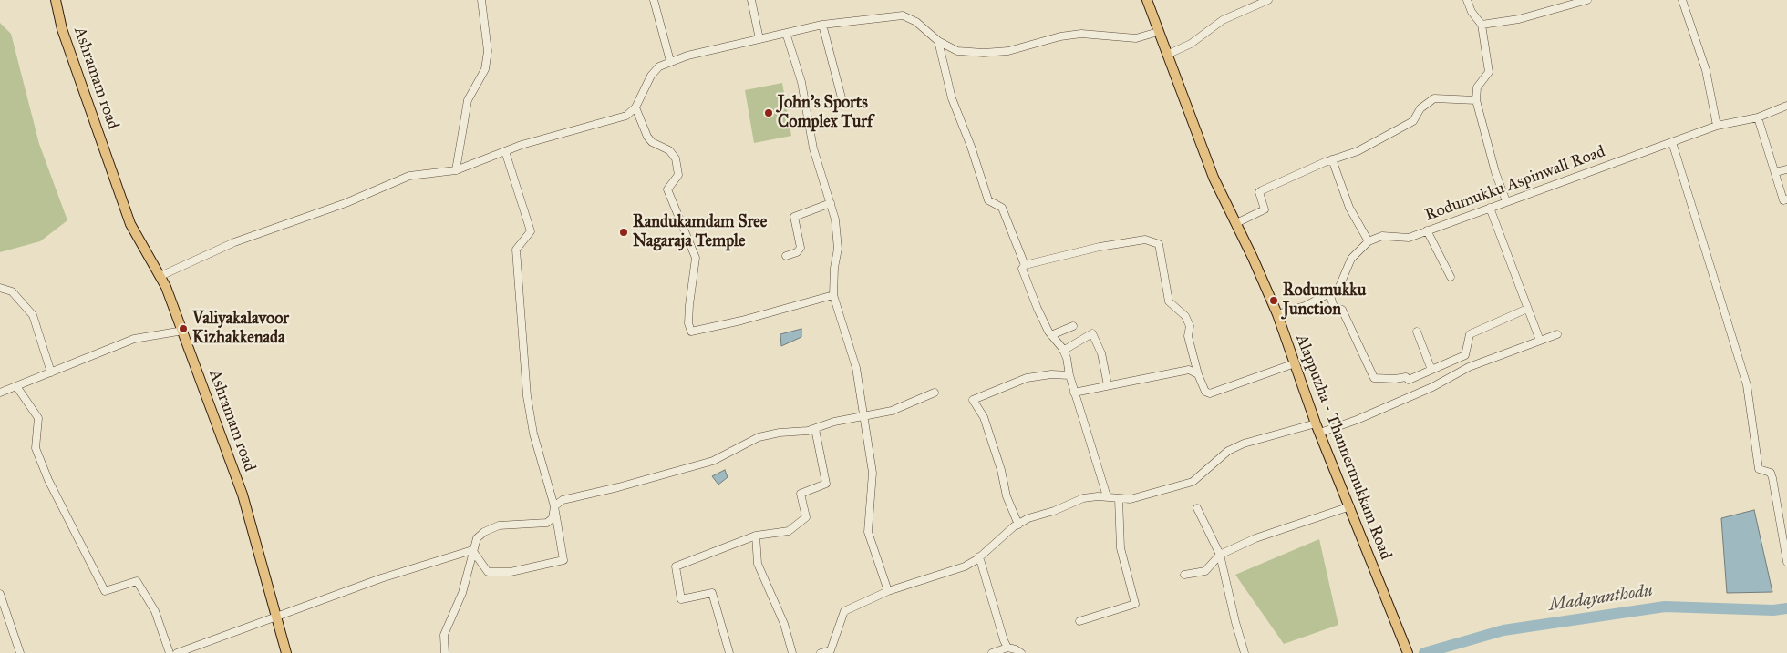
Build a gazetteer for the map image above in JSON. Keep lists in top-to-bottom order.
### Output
{
  "streets": {
    "main road": ["Ashramam road", "Alappuzha - Thannermukkam Road"],
    "street": ["Rodumukku Aspinwall Road"]
  },
  "water": ["Madayanthodu"],
  "places": [
    "John's Sports Complex Turf",
    "Randukamdam Sree Nagaraja Temple",
    "Rodumukku Junction",
    "Valiyakalavoor Kizhakkenada"
  ]
}
